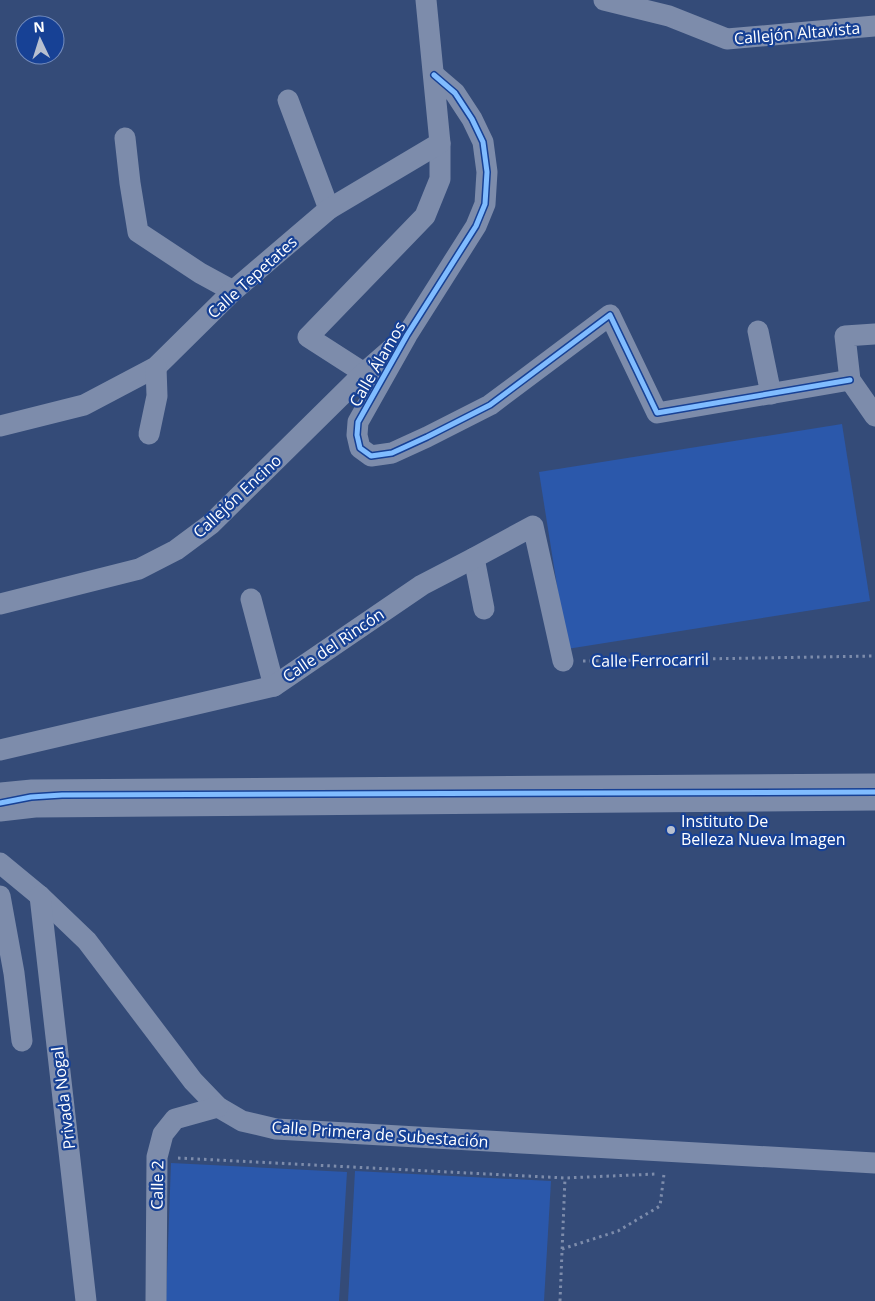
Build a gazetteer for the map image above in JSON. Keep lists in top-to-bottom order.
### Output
{
  "streets": {
    "street": [
      "Callejón Altavista",
      "Calle Tepetates",
      "Calle Álamos",
      "Callejón Encino",
      "Calle del Rincón",
      "Privada Nogal",
      "Calle Primera de Subestación",
      "Calle 2"
    ],
    "path": ["Calle Ferrocarril"]
  },
  "crossings": [
    ["Calle Álamos", "Callejón Encino"],
    ["Calle del Rincón", "Calle Ferrocarril"],
    ["Privada Nogal", "Calle Primera de Subestación"],
    ["Calle Primera de Subestación", "Calle 2"]
  ],
  "places": ["Instituto De Belleza Nueva Imagen"],
  "north": "top"
}
